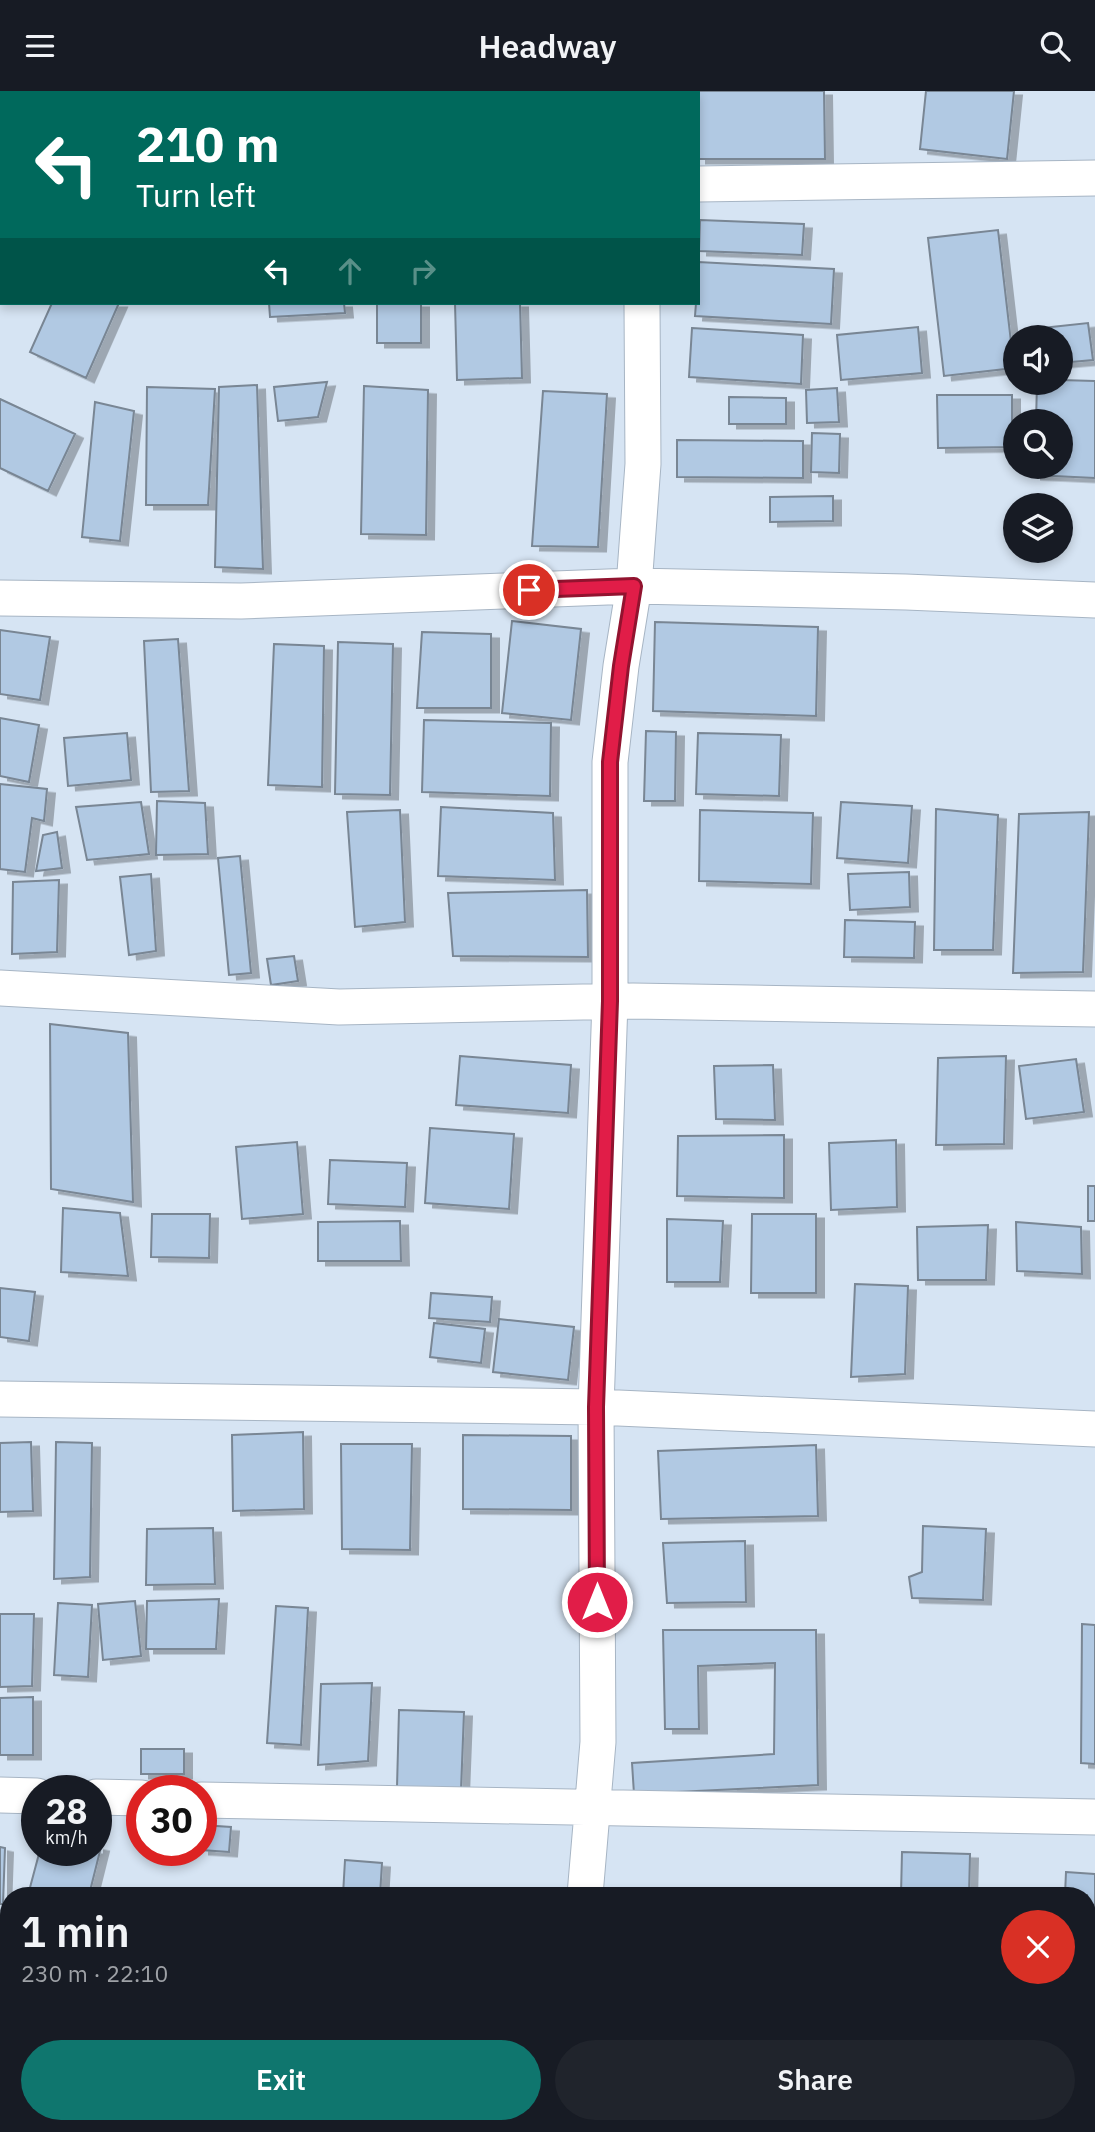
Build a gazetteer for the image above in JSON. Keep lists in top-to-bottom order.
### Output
{
  "page": {
    "header": "Headway",
    "turn": ["210 m", "Turn left"],
    "speed": "28 km/h",
    "limit": "30",
    "heading": ["1 min", "230 m · 22:10"],
    "buttons": ["Exit", "Share"]
  }
}
